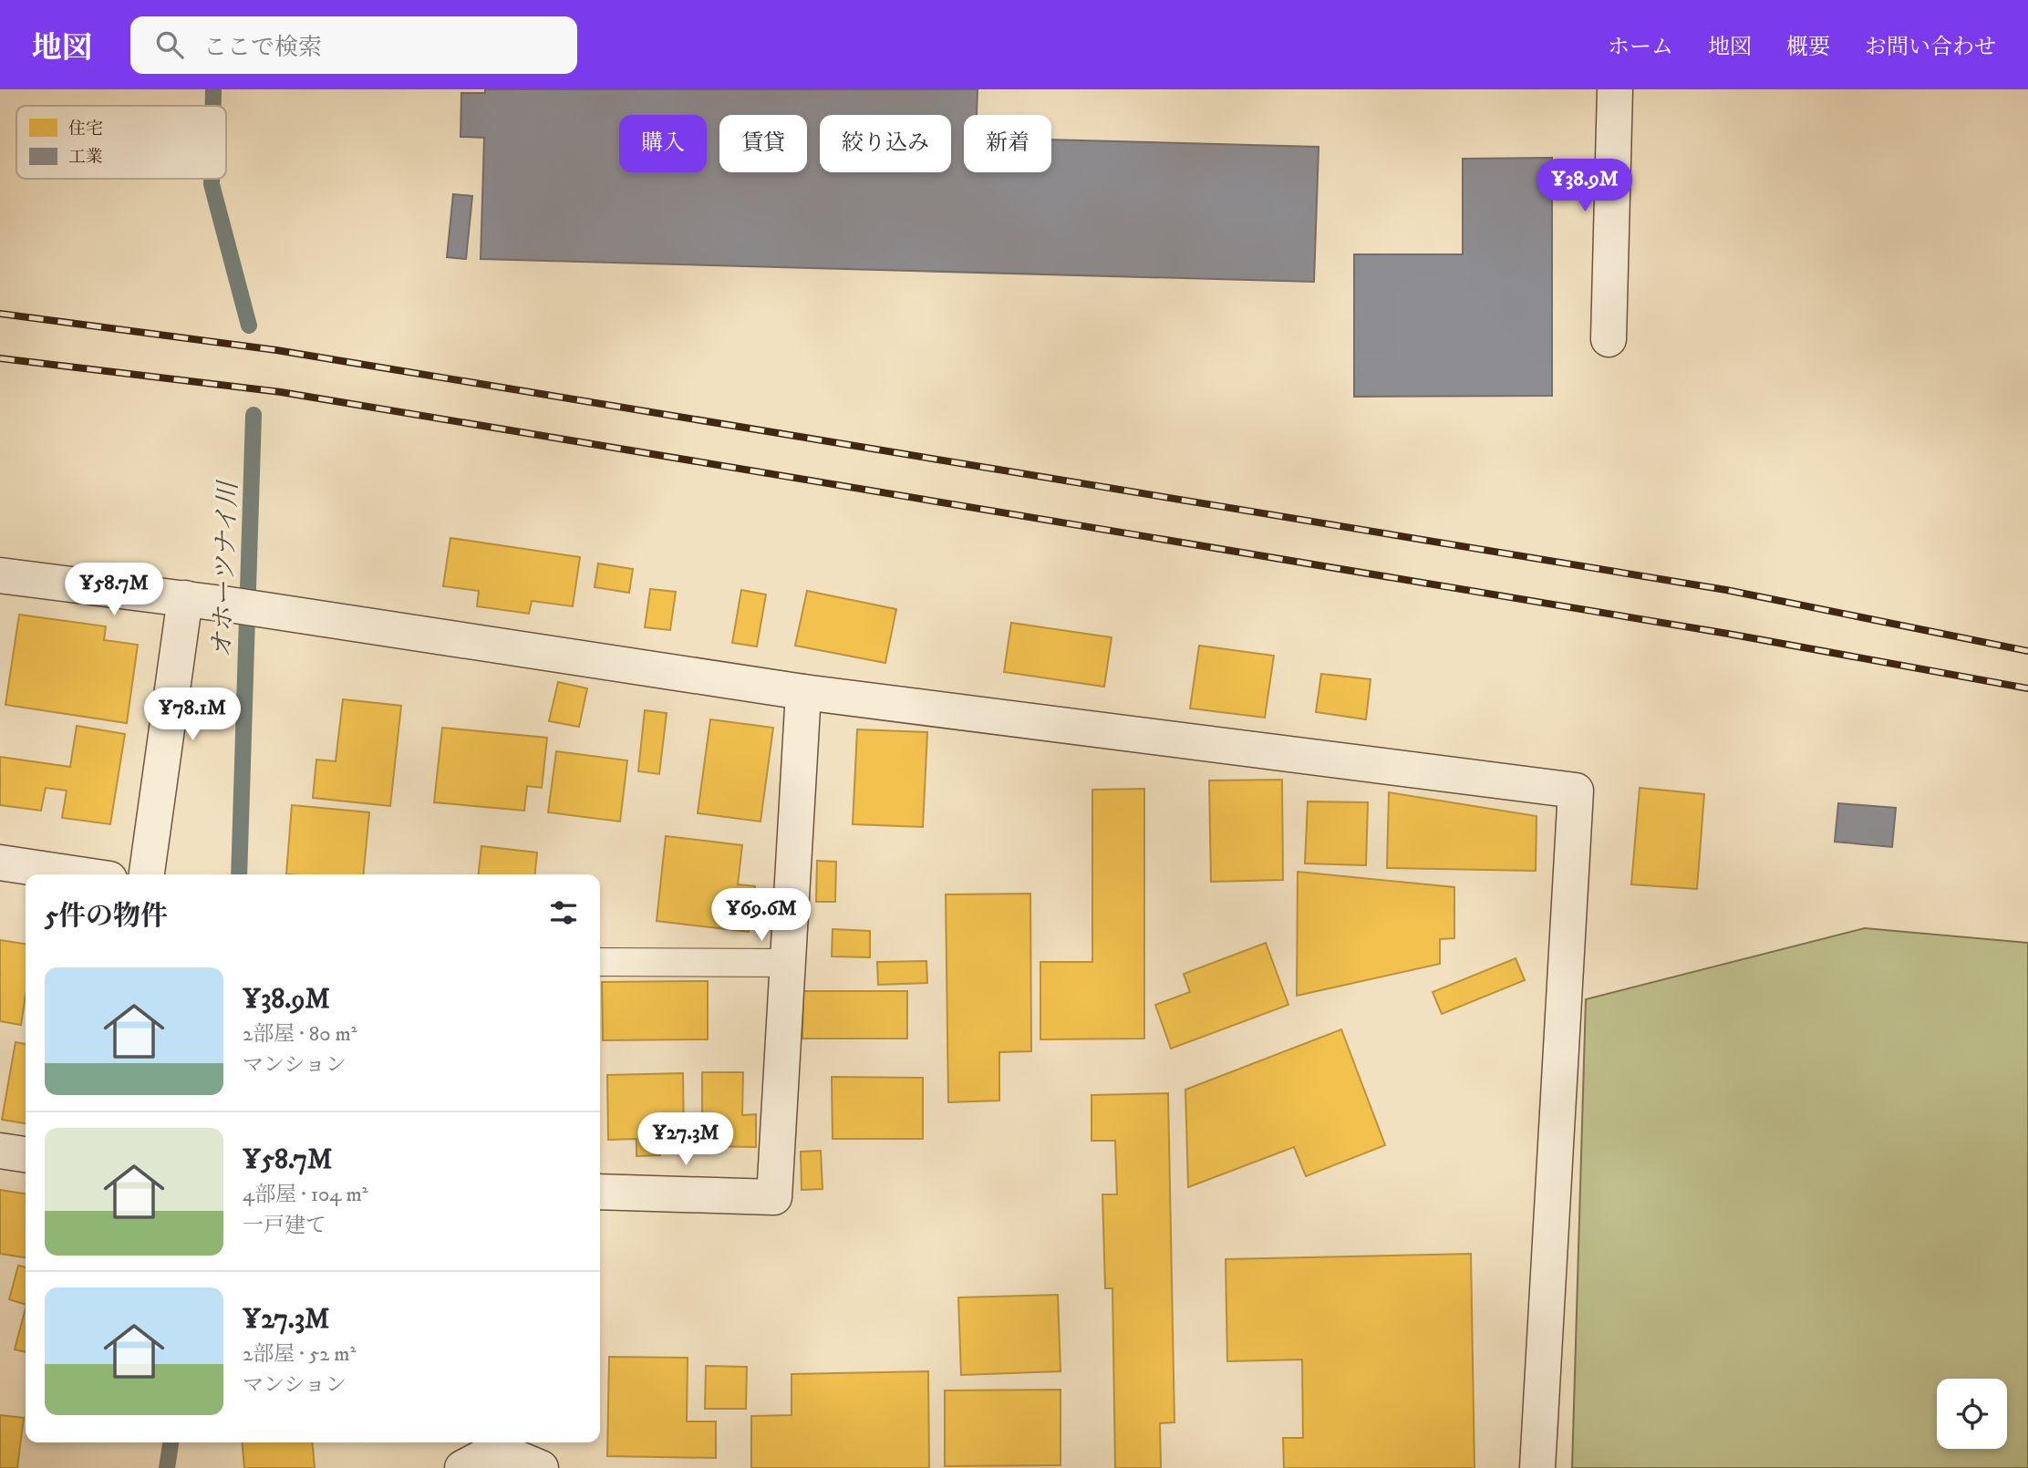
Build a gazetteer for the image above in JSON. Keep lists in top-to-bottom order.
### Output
{
  "water": ["オホーツナイ川"],
  "legend": ["住宅", "工業"],
  "page": {
    "header": "地図",
    "search": "ここで検索",
    "nav": [
      "ホーム",
      "地図",
      "概要",
      "お問い合わせ"
    ],
    "chip": [
      "購入",
      "賃貸",
      "絞り込み",
      "新着"
    ],
    "price": [
      "¥38.9M",
      "¥58.7M",
      "¥78.1M",
      "¥69.6M",
      "¥27.3M"
    ],
    "heading": "5件の物件",
    "list": [
      {
        "name": "¥38.9M",
        "note": "2部屋 · 80 m² · マンション"
      },
      {
        "name": "¥58.7M",
        "note": "4部屋 · 104 m² · 一戸建て"
      },
      {
        "name": "¥27.3M",
        "note": "2部屋 · 52 m² · マンション"
      }
    ]
  }
}
